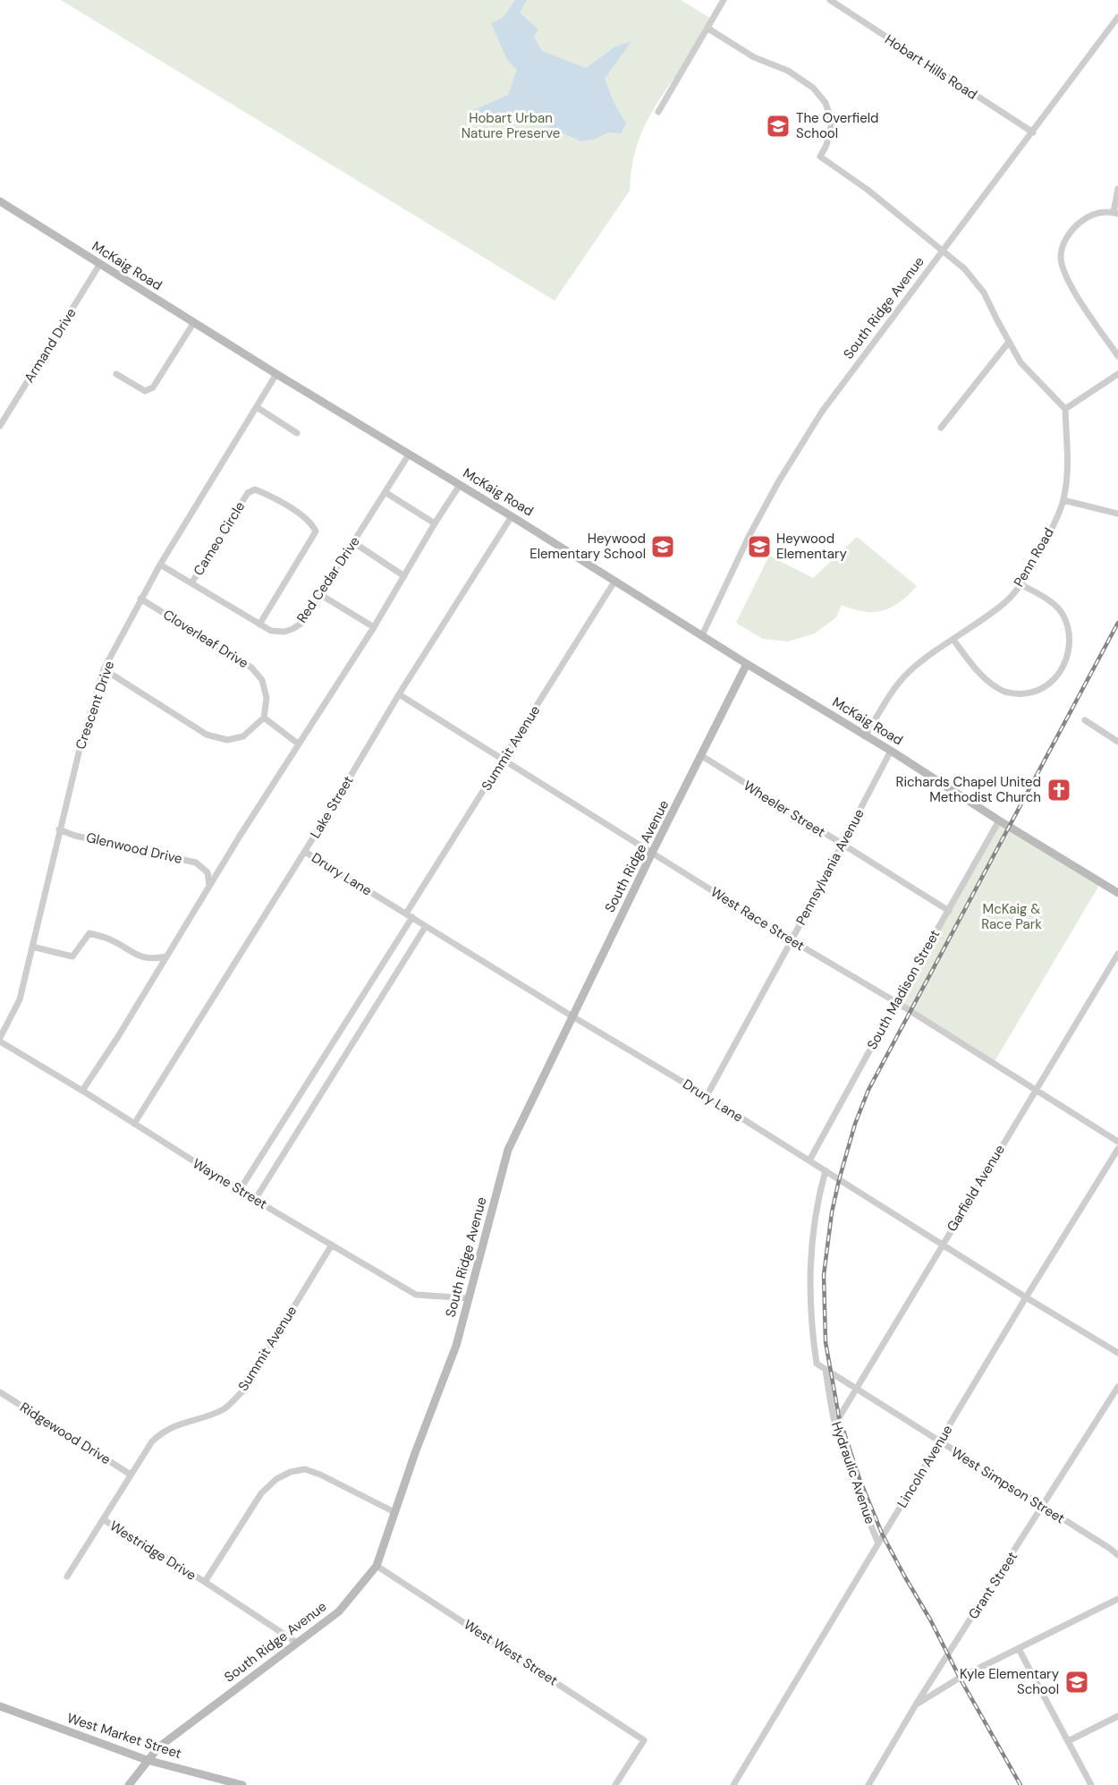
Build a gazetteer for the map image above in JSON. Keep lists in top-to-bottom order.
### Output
{
  "streets": {
    "street": [
      "Hobart Hills Road",
      "McKaig Road",
      "South Ridge Avenue",
      "Armand Drive",
      "Cameo Circle",
      "Penn Road",
      "Red Cedar Drive",
      "Cloverleaf Drive",
      "Crescent Drive",
      "Summit Avenue",
      "Lake Street",
      "Wheeler Street",
      "Glenwood Drive",
      "Pennsylvania Avenue",
      "Drury Lane",
      "West Race Street",
      "South Madison Street",
      "Wayne Street",
      "Garfield Avenue",
      "Ridgewood Drive",
      "Lincoln Avenue",
      "Hydraulic Avenue",
      "West Simpson Street",
      "Westridge Drive",
      "Grant Street",
      "West West Street",
      "West Market Street"
    ]
  },
  "crossings": [
    ["Hobart Hills Road", "South Ridge Avenue"],
    ["McKaig Road", "South Ridge Avenue"],
    ["McKaig Road", "Armand Drive"],
    ["McKaig Road", "Penn Road"],
    ["McKaig Road", "Red Cedar Drive"],
    ["McKaig Road", "Crescent Drive"],
    ["McKaig Road", "Summit Avenue"],
    ["McKaig Road", "Lake Street"],
    ["McKaig Road", "Pennsylvania Avenue"],
    ["McKaig Road", "South Madison Street"],
    ["South Ridge Avenue", "Wheeler Street"],
    ["South Ridge Avenue", "Drury Lane"],
    ["South Ridge Avenue", "West Race Street"],
    ["South Ridge Avenue", "Wayne Street"],
    ["South Ridge Avenue", "Westridge Drive"],
    ["South Ridge Avenue", "West West Street"],
    ["South Ridge Avenue", "West Market Street"],
    ["Cameo Circle", "Red Cedar Drive"],
    ["Red Cedar Drive", "Crescent Drive"],
    ["Cloverleaf Drive", "Crescent Drive"],
    ["Crescent Drive", "Glenwood Drive"],
    ["Crescent Drive", "Wayne Street"],
    ["Summit Avenue", "Drury Lane"],
    ["Summit Avenue", "West Race Street"],
    ["Summit Avenue", "Wayne Street"],
    ["Summit Avenue", "Ridgewood Drive"],
    ["Summit Avenue", "Westridge Drive"],
    ["Lake Street", "Drury Lane"],
    ["Lake Street", "West Race Street"],
    ["Lake Street", "Wayne Street"],
    ["Wheeler Street", "Pennsylvania Avenue"],
    ["Wheeler Street", "South Madison Street"],
    ["Pennsylvania Avenue", "Drury Lane"],
    ["Pennsylvania Avenue", "West Race Street"],
    ["Drury Lane", "South Madison Street"],
    ["Drury Lane", "Garfield Avenue"],
    ["Drury Lane", "Lincoln Avenue"],
    ["Drury Lane", "West Simpson Street"],
    ["West Race Street", "South Madison Street"],
    ["West Race Street", "Garfield Avenue"],
    ["Garfield Avenue", "Hydraulic Avenue"],
    ["Garfield Avenue", "West Simpson Street"],
    ["Lincoln Avenue", "Hydraulic Avenue"],
    ["Lincoln Avenue", "West Simpson Street"],
    ["Hydraulic Avenue", "West Simpson Street"],
    ["West Simpson Street", "Grant Street"]
  ],
  "parks": ["Hobart Urban Nature Preserve", "McKaig & Race Park"],
  "places": {
    "school or university": [
      "The Overfield School",
      "Heywood Elementary School",
      "Heywood Elementary",
      "Kyle Elementary School"
    ],
    "church": ["Richards Chapel United Methodist Church"]
  }
}
